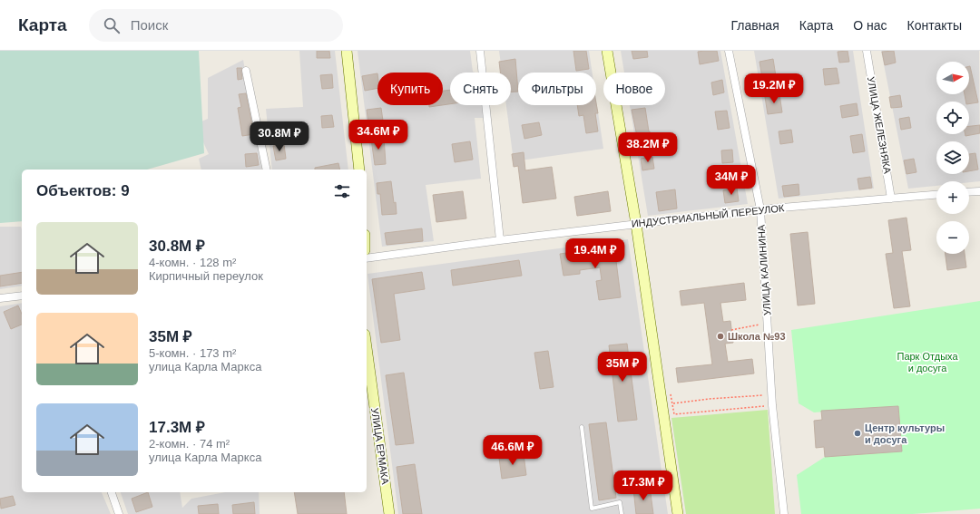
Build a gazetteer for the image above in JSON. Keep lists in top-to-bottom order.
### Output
{
  "streets": {
    "main road": ["УЛИЦА ЕРМАКА"],
    "street": ["УЛИЦА ЖЕЛЕЗНЯКА", "ИНДУСТРИАЛЬНЫЙ ПЕРЕУЛОК", "УЛИЦА КАЛИНИНА"]
  },
  "crossings": [
    ["УЛИЦА ЖЕЛЕЗНЯКА", "ИНДУСТРИАЛЬНЫЙ ПЕРЕУЛОК"],
    ["ИНДУСТРИАЛЬНЫЙ ПЕРЕУЛОК", "УЛИЦА КАЛИНИНА"]
  ],
  "parks": ["Парк Отдыха и досуга"],
  "places": ["Школа №93", "Центр культуры и досуга"],
  "north": "right",
  "page": {
    "header": "Карта",
    "search": "Поиск",
    "nav": [
      "Главная",
      "Карта",
      "О нас",
      "Контакты"
    ],
    "map_buttons": ["+", "−"],
    "chip": [
      "Купить",
      "Снять",
      "Фильтры",
      "Новое"
    ],
    "price": [
      "19.2M ₽",
      "34.6M ₽",
      "30.8M ₽",
      "38.2M ₽",
      "34M ₽",
      "19.4M ₽",
      "35M ₽",
      "46.6M ₽",
      "17.3M ₽"
    ],
    "heading": "Объектов: 9",
    "list": [
      {
        "name": "30.8M ₽",
        "note": "4-комн. · 128 m² · Кирпичный переулок"
      },
      {
        "name": "35M ₽",
        "note": "5-комн. · 173 m² · улица Карла Маркса"
      },
      {
        "name": "17.3M ₽",
        "note": "2-комн. · 74 m² · улица Карла Маркса"
      }
    ]
  }
}
